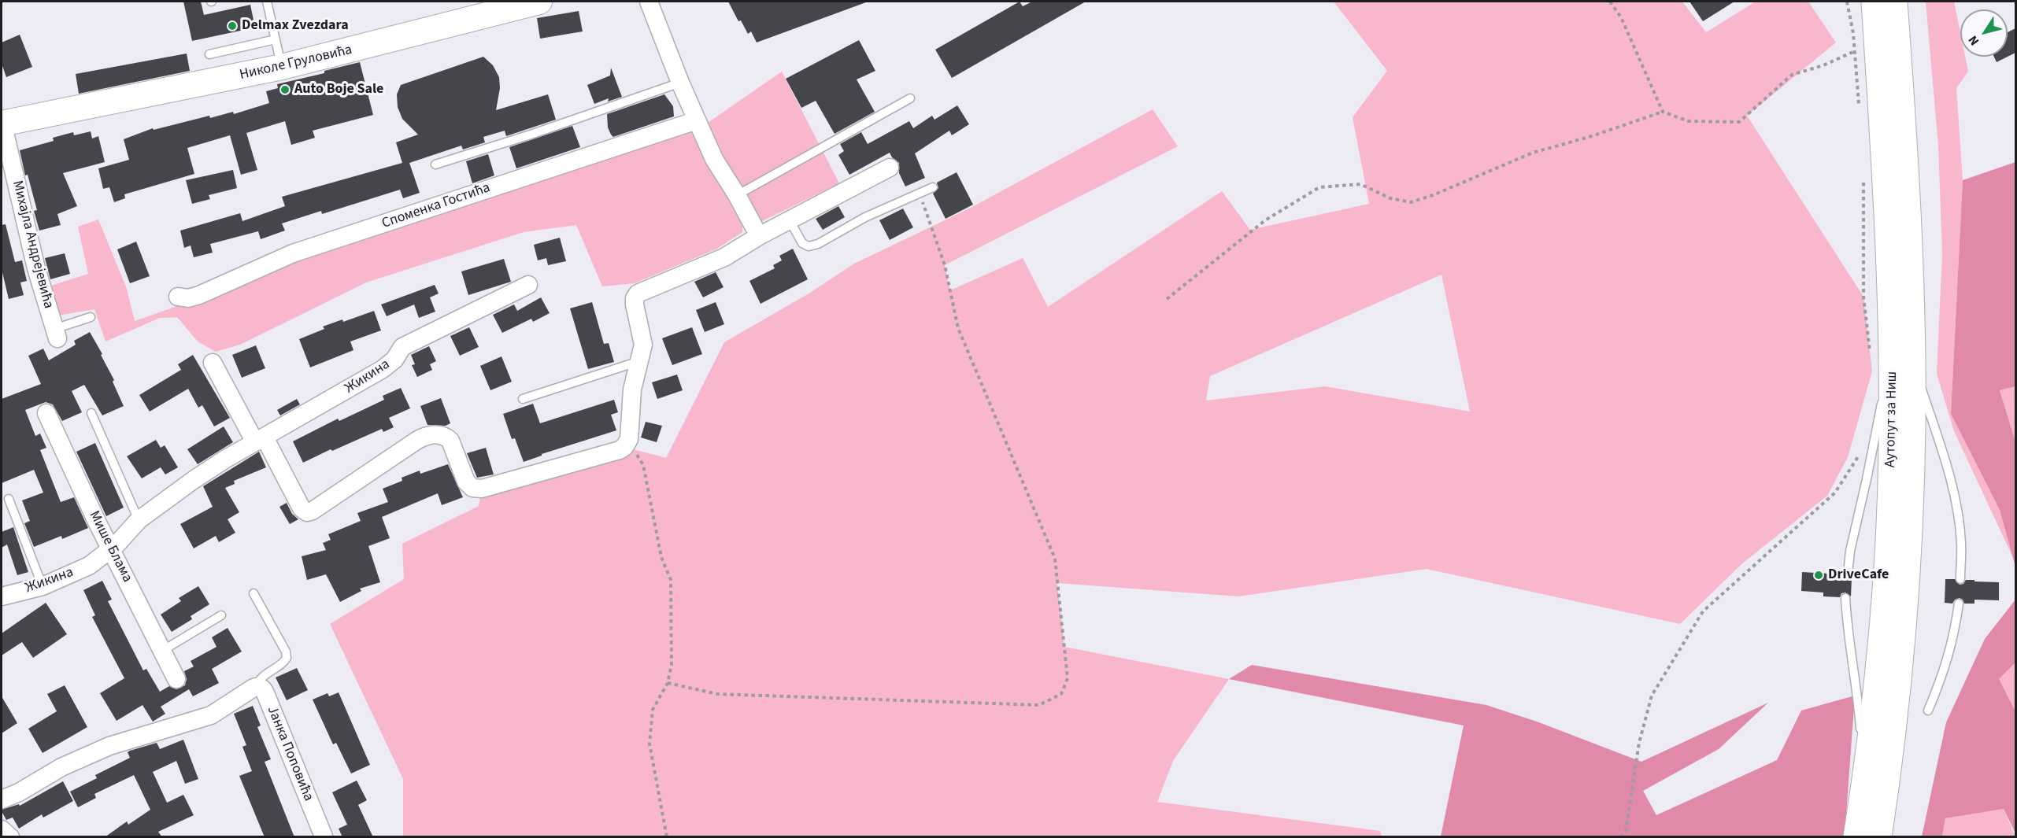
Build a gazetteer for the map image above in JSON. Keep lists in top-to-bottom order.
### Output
{
  "streets": {
    "highway": ["Аутопут за Ниш"],
    "street": [
      "Николе Груловића",
      "Споменка Гостића",
      "Михајла Андрејевића",
      "Жикина",
      "Мише Блама",
      "Јанка Поповића"
    ]
  },
  "crossings": [
    ["Николе Груловића", "Михајла Андрејевића"],
    ["Жикина", "Мише Блама"]
  ],
  "places": ["Delmax Zvezdara", "Auto Boje Sale", "DriveCafe"],
  "north": "bottom left"
}
